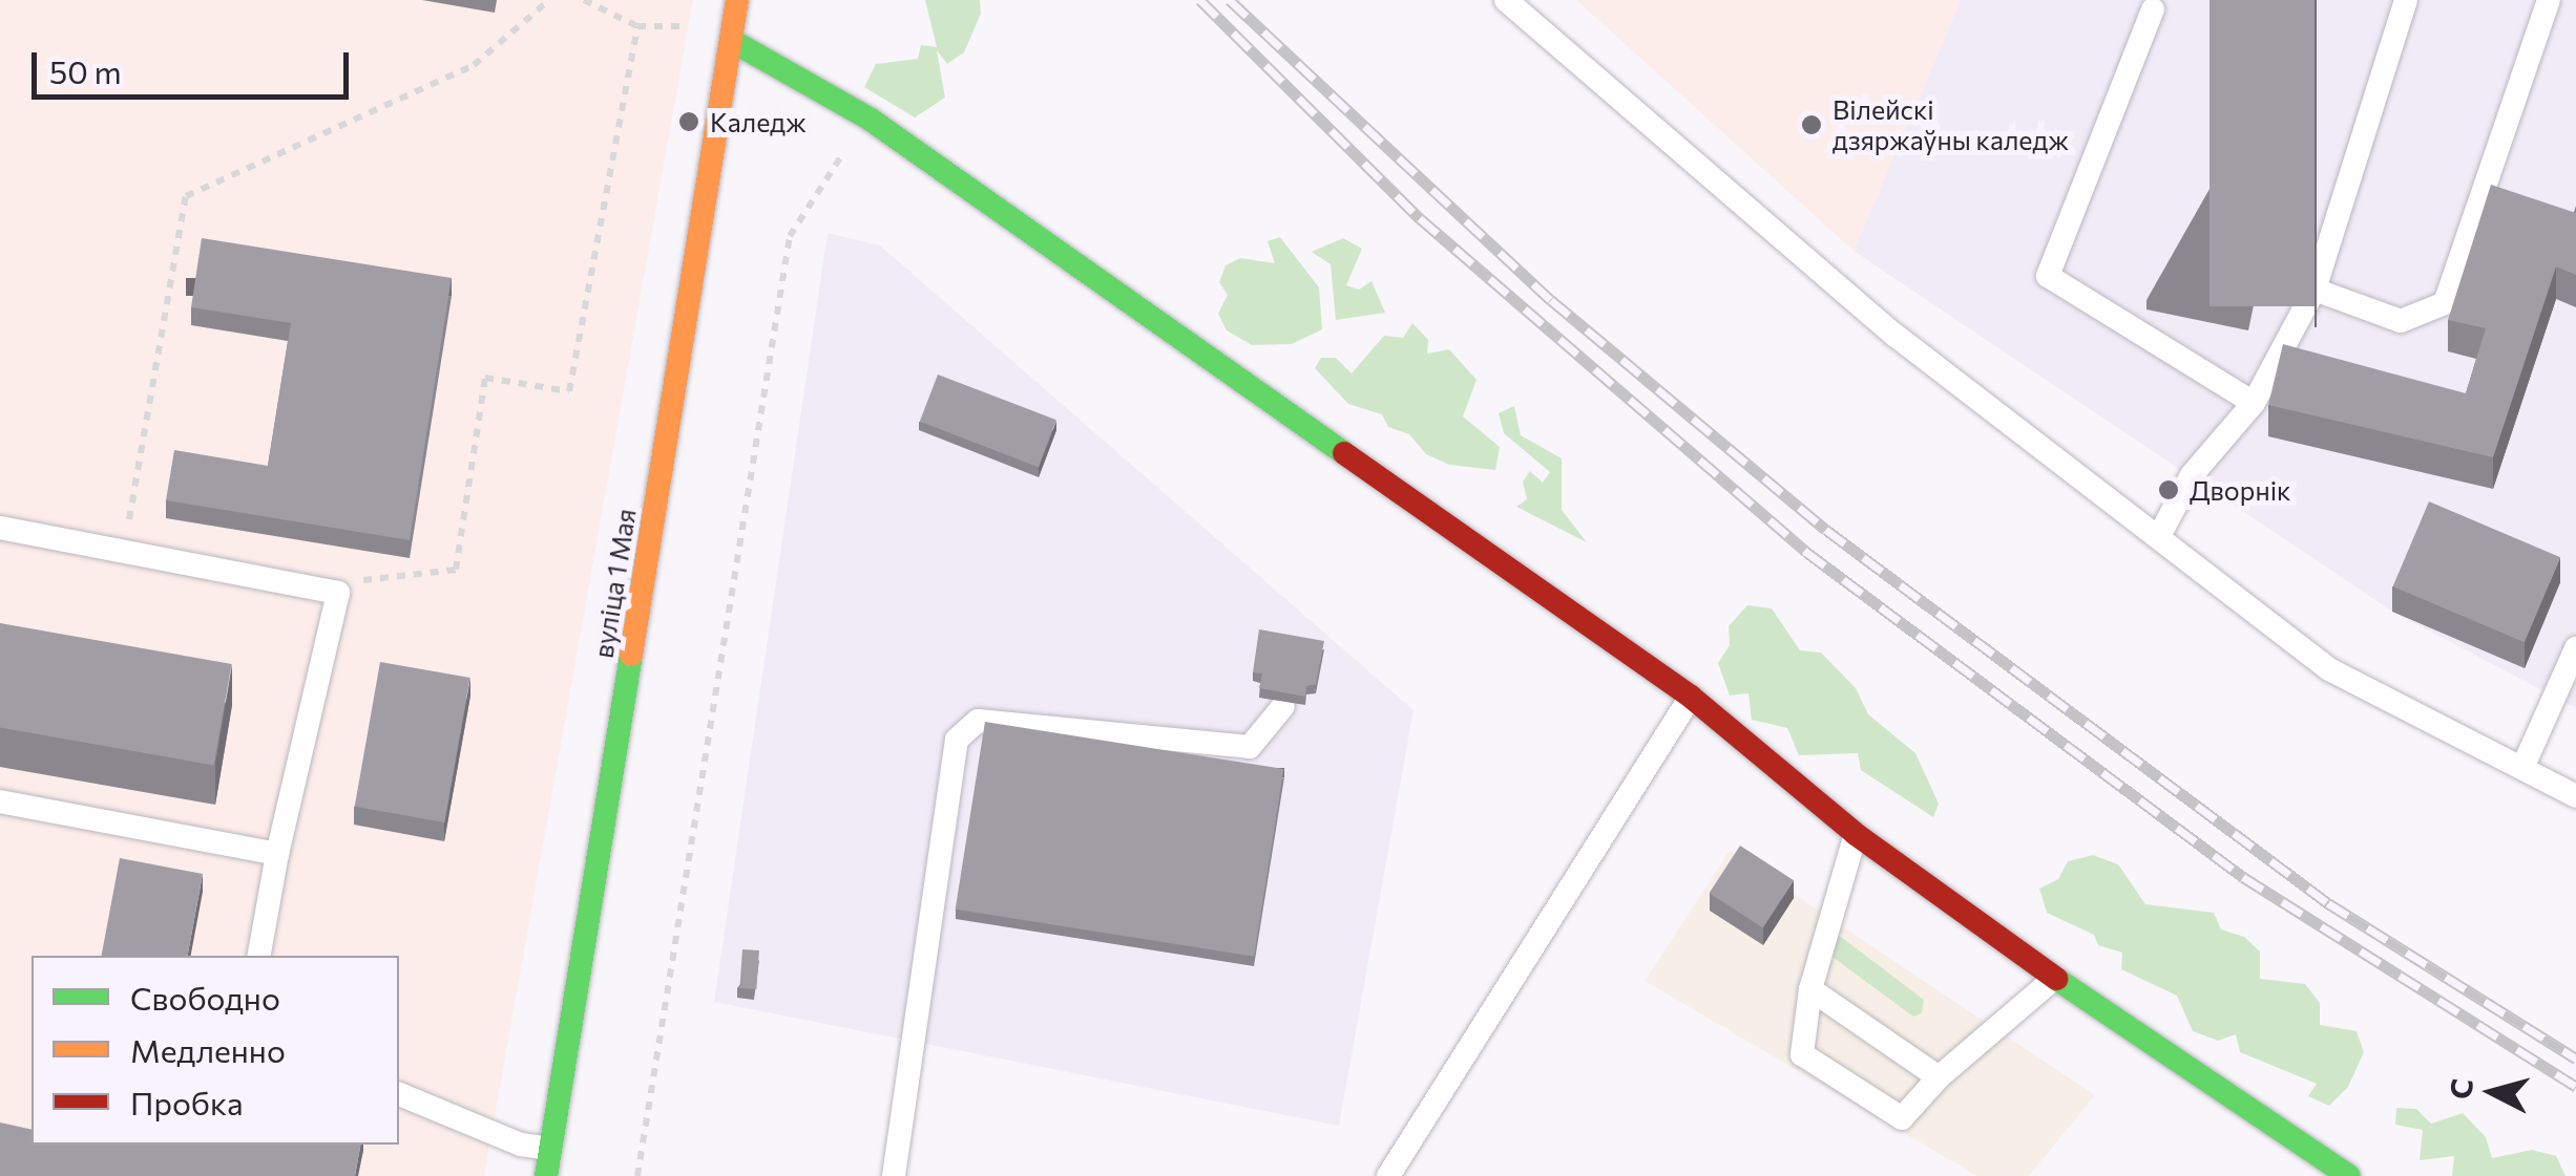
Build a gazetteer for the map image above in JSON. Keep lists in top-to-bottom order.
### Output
{
  "streets": {
    "street": ["вуліца 1 Мая"]
  },
  "places": ["Каледж", "Вілейскі дзяржаўны каледж", "Дворнік"],
  "legend": ["Свободно", "Медленно", "Пробка"],
  "scale_bar": "50 m",
  "north": "left"
}
